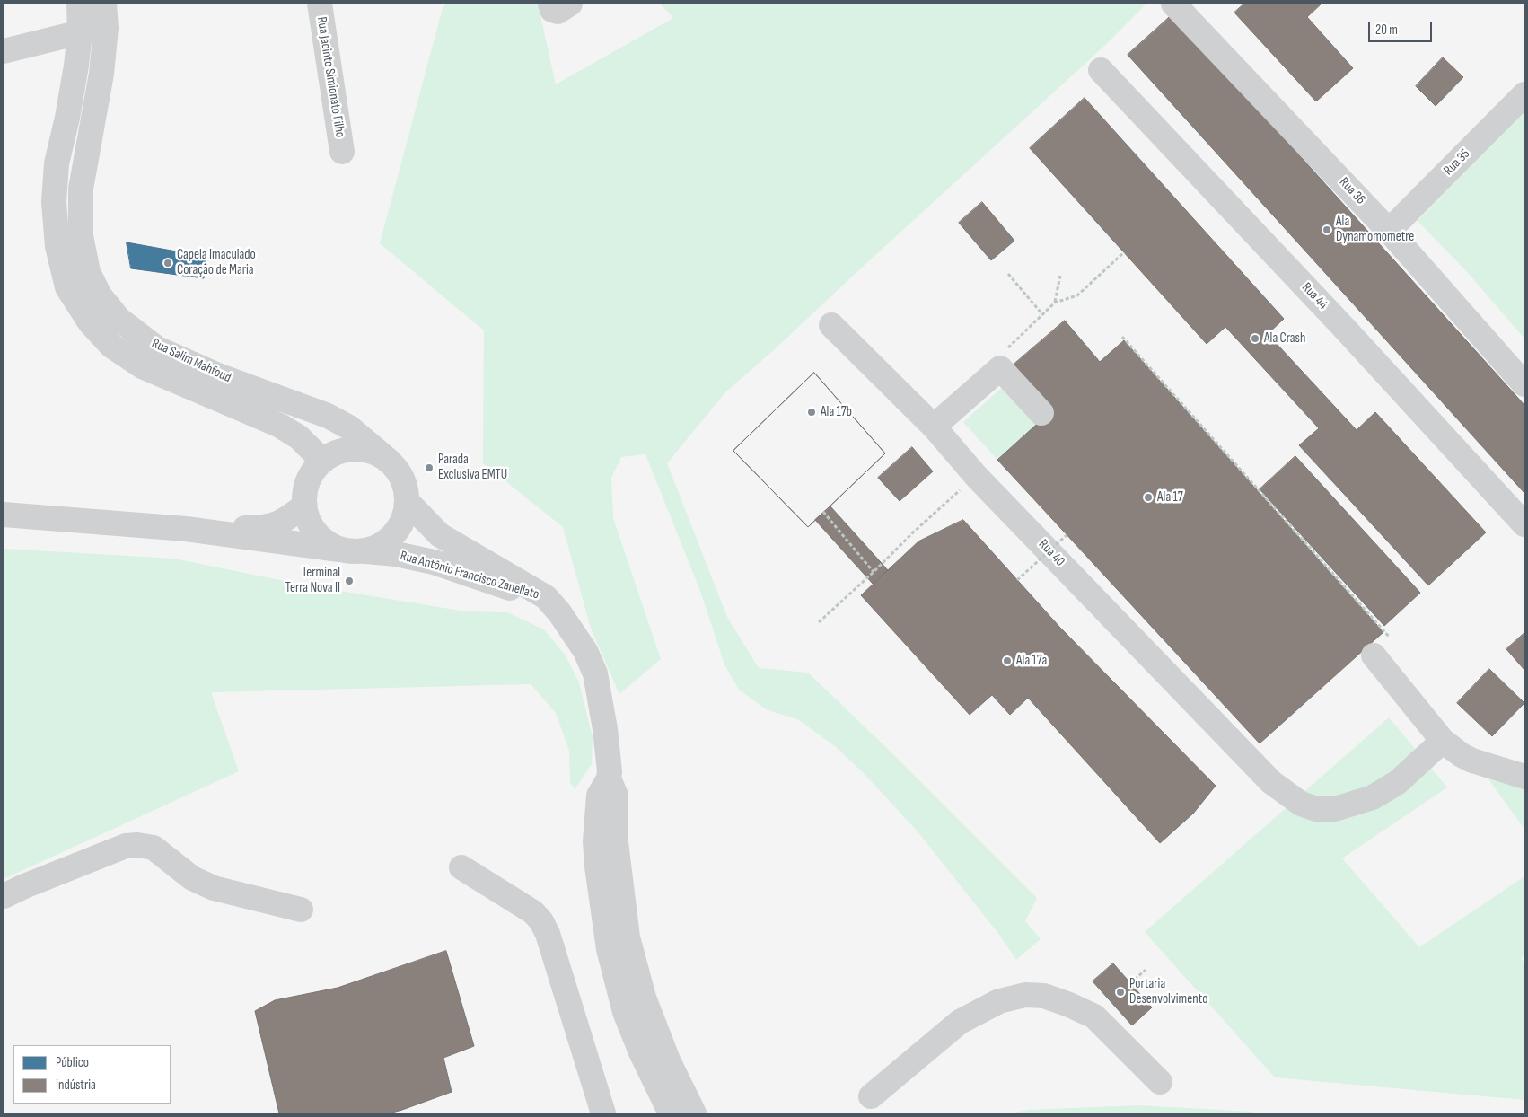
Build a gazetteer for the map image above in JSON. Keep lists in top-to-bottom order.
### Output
{
  "streets": {
    "street": [
      "Rua Jacinto Simionato Filho",
      "Rua 35",
      "Rua 36",
      "Rua 44",
      "Rua Salim Mahfoud",
      "Rua 40",
      "Rua Antônio Francisco Zanellato"
    ]
  },
  "crossings": [
    ["Rua 35", "Rua 36"],
    ["Rua Salim Mahfoud", "Rua Antônio Francisco Zanellato"]
  ],
  "places": [
    "Ala Dynamomometre",
    "Capela Imaculado Coração de Maria",
    "Ala Crash",
    "Ala 17b",
    "Parada Exclusiva EMTU",
    "Ala 17",
    "Terminal Terra Nova II",
    "Ala 17a",
    "Portaria Desenvolvimento"
  ],
  "legend": ["Público", "Indústria"],
  "scale_bar": "20 m"
}
